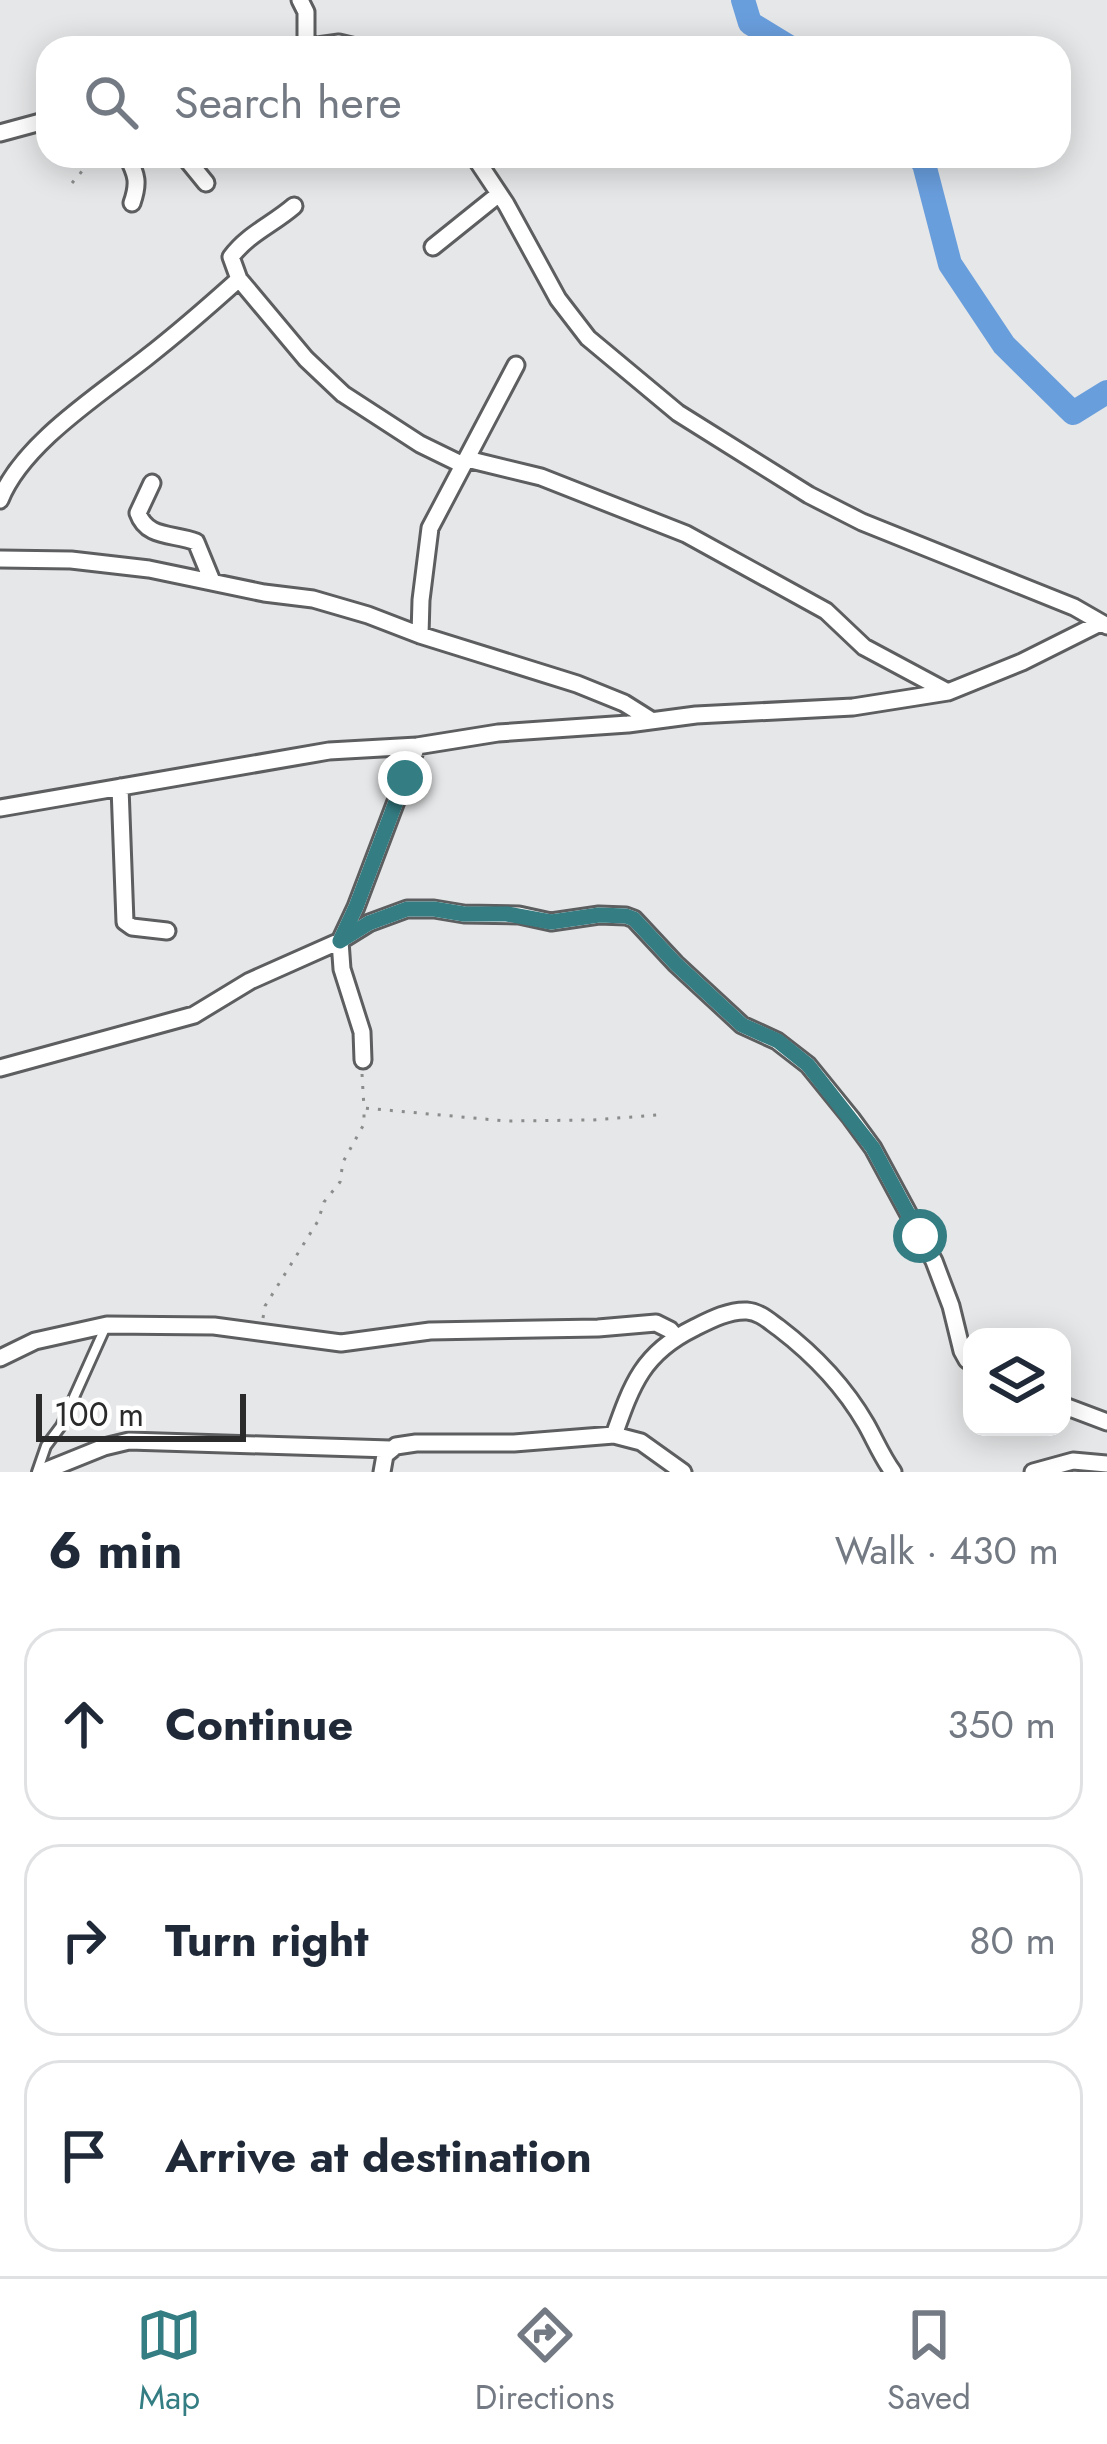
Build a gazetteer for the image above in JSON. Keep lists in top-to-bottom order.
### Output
{
  "scale_bar": "100 m",
  "page": {
    "search": "Search here",
    "scale": "100 m",
    "heading": ["6 min", "Walk · 430 m"],
    "list": [
      ["Continue", "350 m"],
      ["Turn right", "80 m"],
      "Arrive at destination"
    ],
    "nav": ["Map", "Directions", "Saved"]
  }
}
